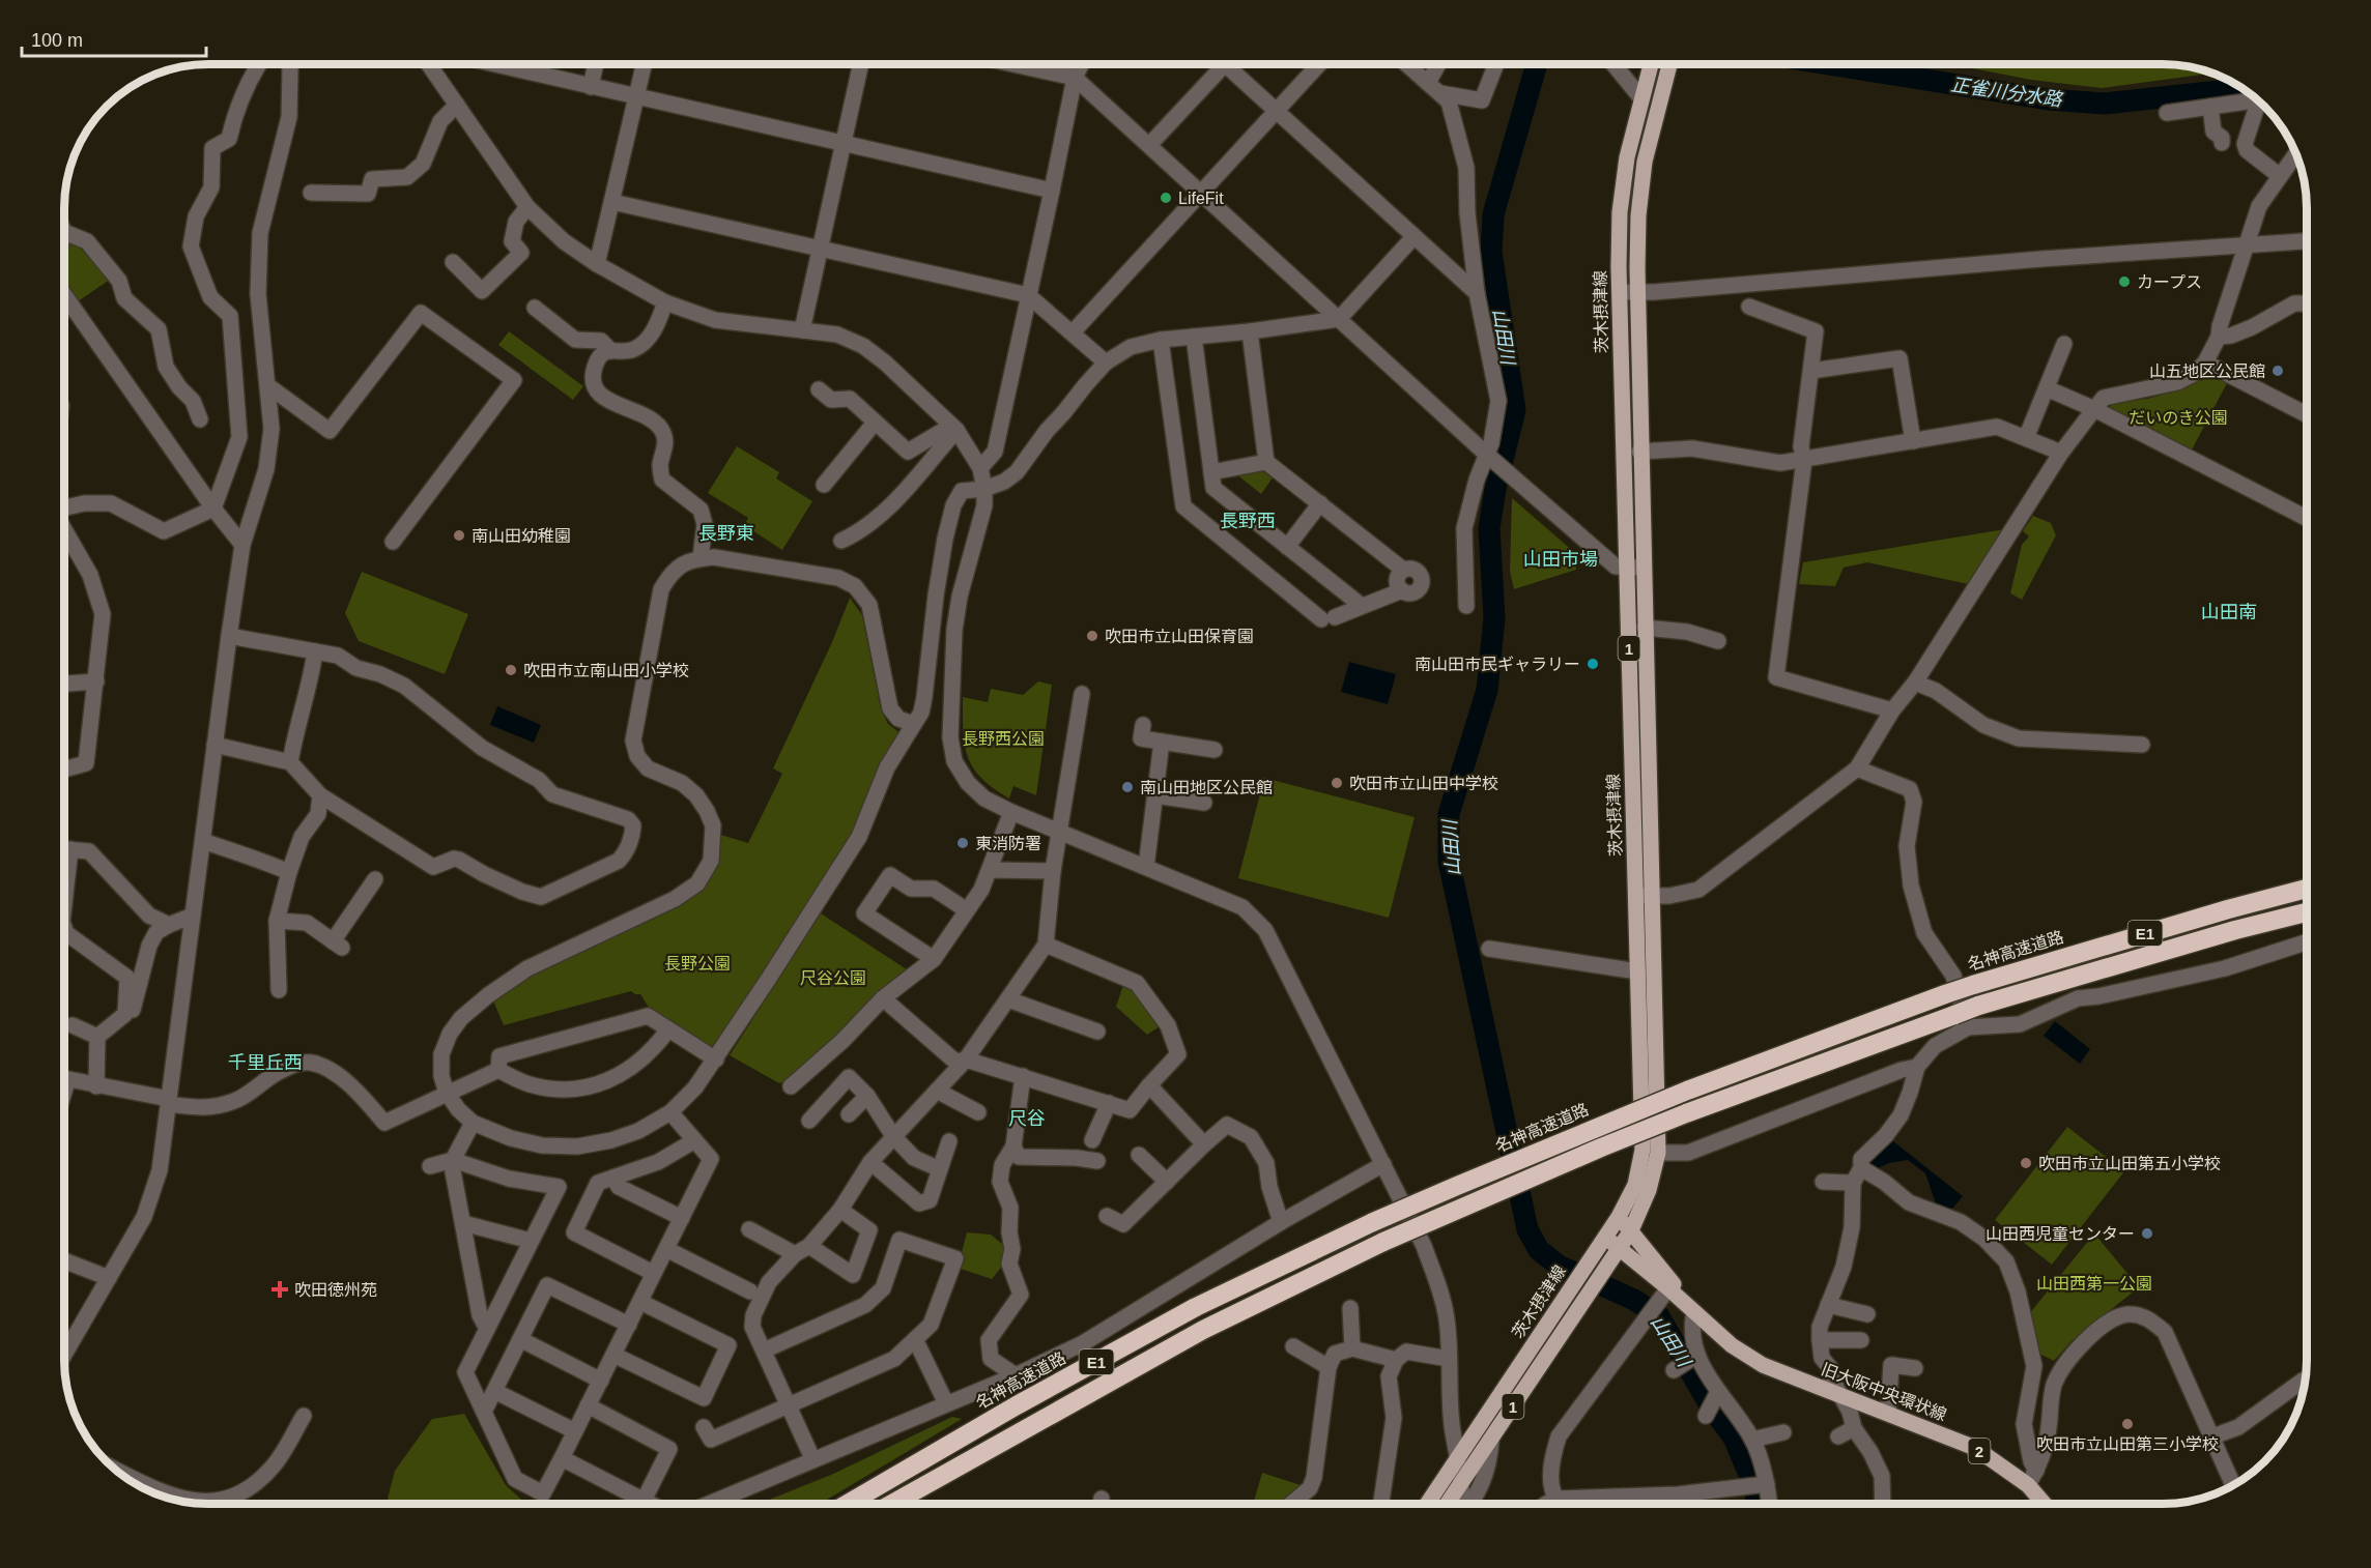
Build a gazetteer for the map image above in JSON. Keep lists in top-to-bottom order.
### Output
{
  "streets": {
    "highway": ["E1", "名神高速道路"],
    "main road": [
      "茨木摂津線",
      "1",
      "旧大阪中央環状線",
      "2"
    ]
  },
  "crossings": [
    ["茨木摂津線", "旧大阪中央環状線"]
  ],
  "districts": [
    "長野西",
    "長野東",
    "山田市場",
    "山田南",
    "千里丘西",
    "尺谷"
  ],
  "water": ["正雀川分水路", "山田川"],
  "parks": [
    "だいのき公園",
    "長野西公園",
    "長野公園",
    "尺谷公園",
    "山田西第一公園"
  ],
  "places": {
    "other": [
      "LifeFit",
      "カープス",
      "山五地区公民館",
      "南山田幼稚園",
      "吹田市立山田保育園",
      "南山田市民ギャラリー",
      "吹田市立南山田小学校",
      "吹田市立山田中学校",
      "南山田地区公民館",
      "東消防署",
      "吹田市立山田第五小学校",
      "山田西児童センター",
      "吹田市立山田第三小学校"
    ],
    "health": ["吹田徳州苑"]
  },
  "scale_bar": "100 m"
}
